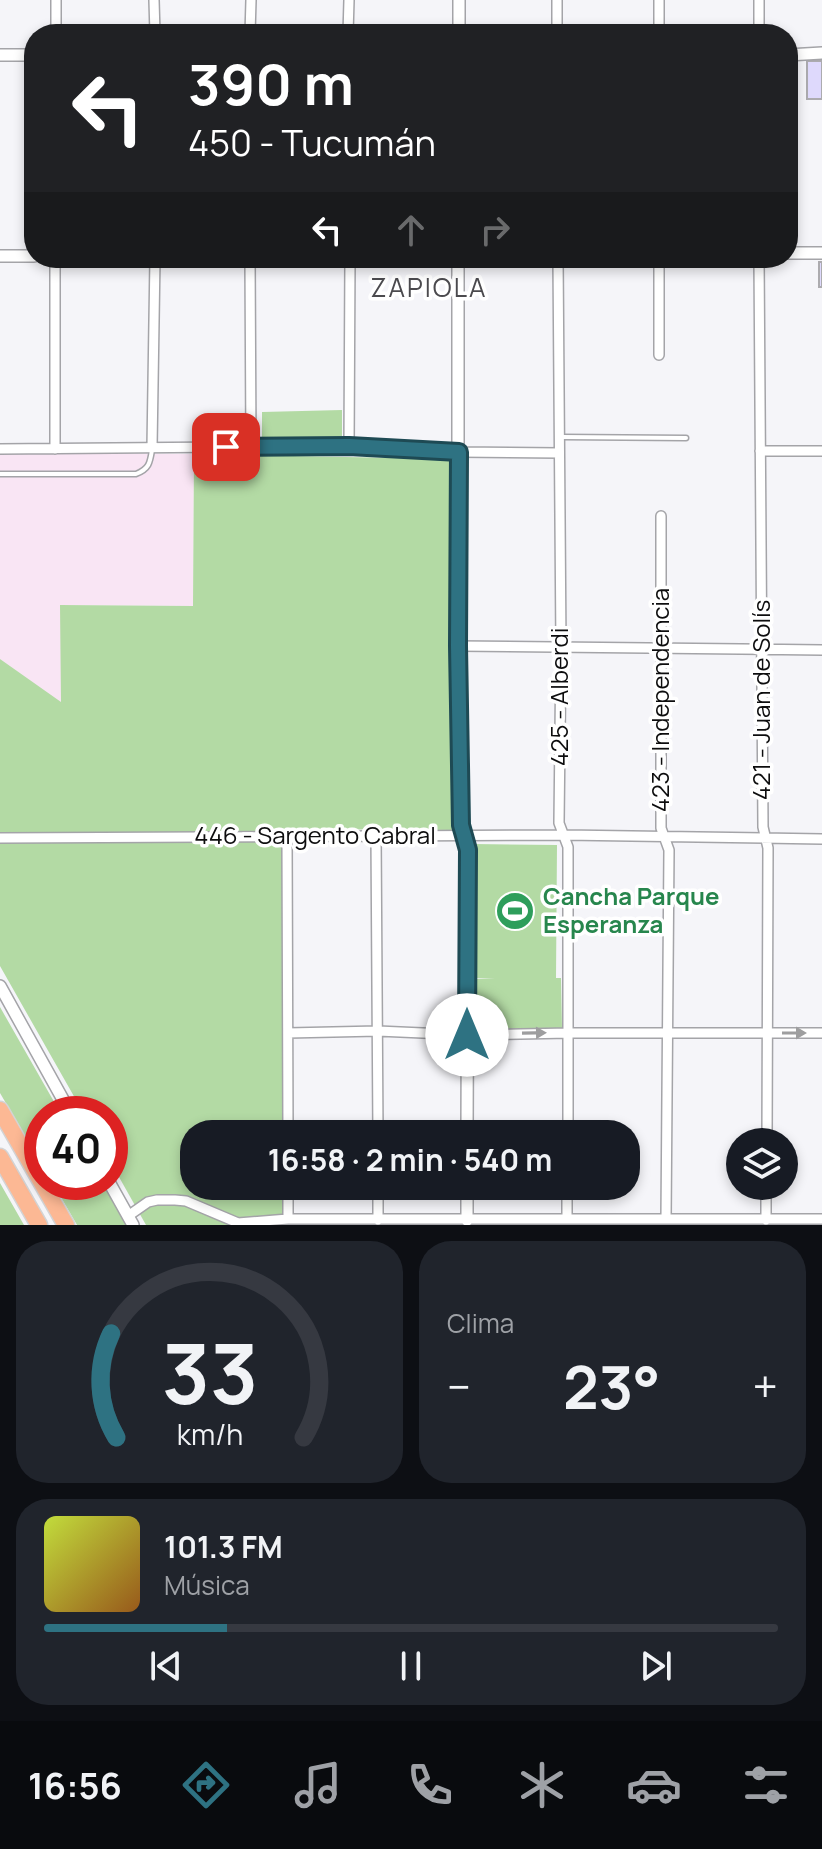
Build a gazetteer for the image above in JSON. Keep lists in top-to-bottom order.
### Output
{
  "streets": {
    "street": [
      "425 - Alberdi",
      "423 - Independencia",
      "421 - Juan de Solís",
      "446 - Sargento Cabral"
    ]
  },
  "crossings": [
    ["425 - Alberdi", "446 - Sargento Cabral"],
    ["423 - Independencia", "446 - Sargento Cabral"],
    ["421 - Juan de Solís", "446 - Sargento Cabral"]
  ],
  "districts": ["ZAPIOLA"],
  "places": {
    "sports": ["Cancha Parque Esperanza"]
  },
  "page": {
    "turn": ["390 m", "450 - Tucumán"],
    "limit": "40",
    "trip": "16:58 · 2 min · 540 m",
    "tile": "Clima",
    "heat": ["−", "23°", "+"],
    "song": ["101.3 FM", "Música"],
    "tabs": "16:56",
    "gauge": ["33", "km/h"]
  }
}
